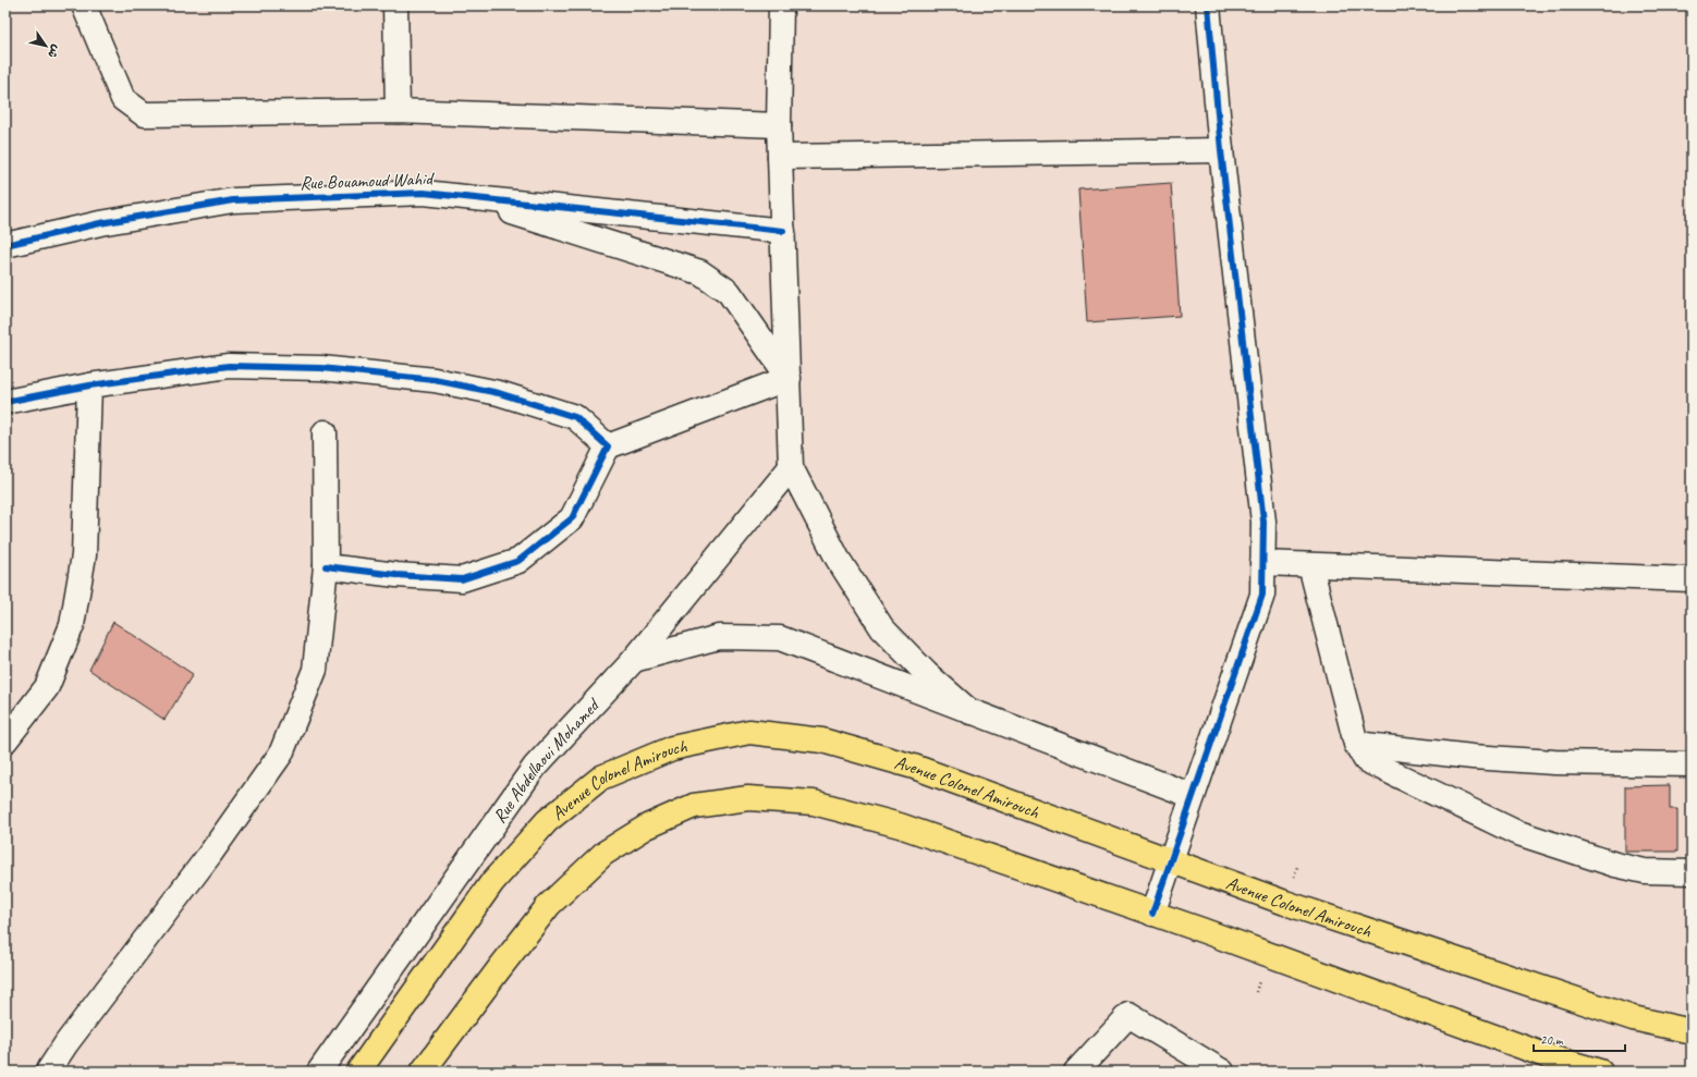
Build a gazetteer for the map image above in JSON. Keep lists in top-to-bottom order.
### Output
{
  "streets": {
    "main road": ["Avenue Colonel Amirouch"],
    "street": ["Rue Bouamoud Wahid", "Rue Abdellaoui Mohamed"]
  },
  "scale_bar": "20 m",
  "north": "bottom right"
}
